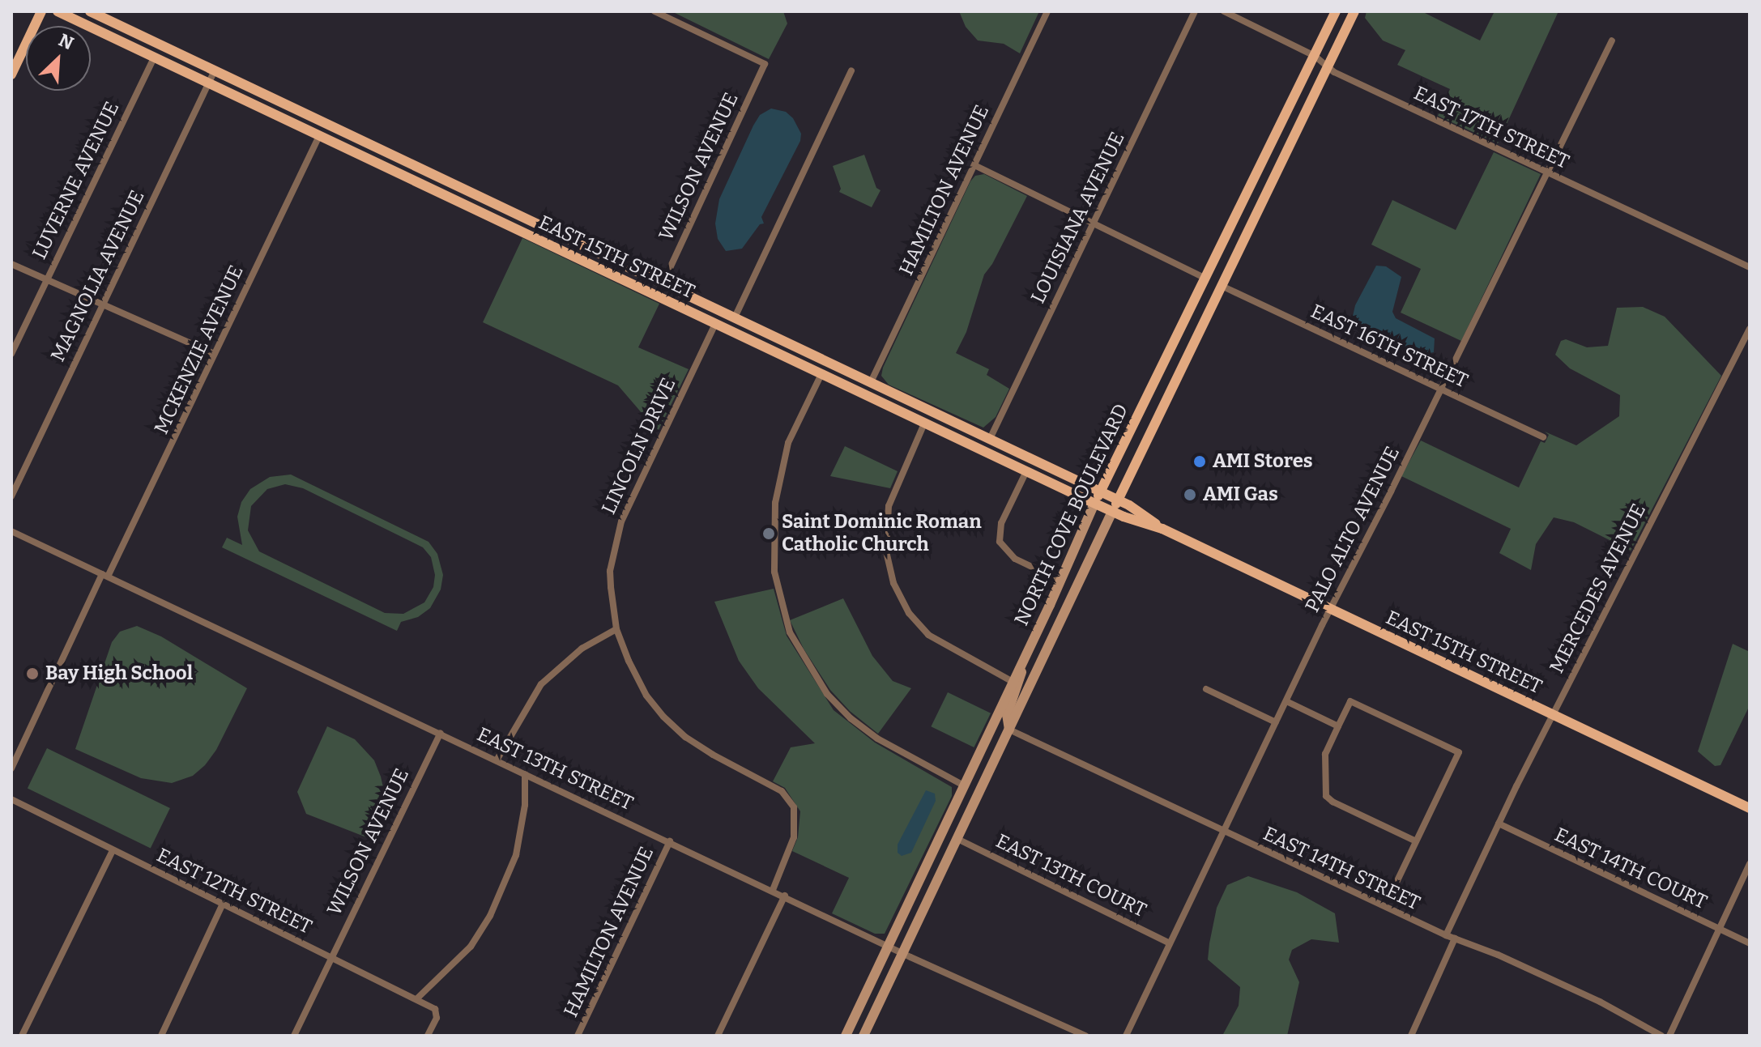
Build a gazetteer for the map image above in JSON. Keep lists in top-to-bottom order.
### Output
{
  "streets": {
    "main road": ["EAST 15TH STREET", "NORTH COVE BOULEVARD"],
    "street": [
      "EAST 17TH STREET",
      "WILSON AVENUE",
      "LUVERNE AVENUE",
      "HAMILTON AVENUE",
      "LOUISIANA AVENUE",
      "MAGNOLIA AVENUE",
      "EAST 16TH STREET",
      "MCKENZIE AVENUE",
      "LINCOLN DRIVE",
      "PALO ALTO AVENUE",
      "MERCEDES AVENUE",
      "EAST 13TH STREET",
      "EAST 14TH STREET",
      "EAST 14TH COURT",
      "EAST 13TH COURT",
      "EAST 12TH STREET"
    ]
  },
  "crossings": [
    ["EAST 17TH STREET", "NORTH COVE BOULEVARD"],
    ["EAST 17TH STREET", "PALO ALTO AVENUE"],
    ["WILSON AVENUE", "EAST 15TH STREET"],
    ["WILSON AVENUE", "EAST 13TH STREET"],
    ["WILSON AVENUE", "EAST 12TH STREET"],
    ["LUVERNE AVENUE", "EAST 15TH STREET"],
    ["HAMILTON AVENUE", "EAST 15TH STREET"],
    ["HAMILTON AVENUE", "EAST 13TH STREET"],
    ["LOUISIANA AVENUE", "EAST 15TH STREET"],
    ["EAST 15TH STREET", "MAGNOLIA AVENUE"],
    ["EAST 15TH STREET", "MCKENZIE AVENUE"],
    ["EAST 15TH STREET", "LINCOLN DRIVE"],
    ["EAST 15TH STREET", "NORTH COVE BOULEVARD"],
    ["EAST 15TH STREET", "PALO ALTO AVENUE"],
    ["EAST 15TH STREET", "MERCEDES AVENUE"],
    ["EAST 16TH STREET", "NORTH COVE BOULEVARD"],
    ["EAST 16TH STREET", "PALO ALTO AVENUE"],
    ["MCKENZIE AVENUE", "EAST 13TH STREET"],
    ["LINCOLN DRIVE", "EAST 13TH STREET"],
    ["NORTH COVE BOULEVARD", "EAST 13TH STREET"],
    ["NORTH COVE BOULEVARD", "EAST 14TH STREET"],
    ["NORTH COVE BOULEVARD", "EAST 13TH COURT"],
    ["PALO ALTO AVENUE", "EAST 14TH STREET"],
    ["PALO ALTO AVENUE", "EAST 13TH COURT"],
    ["MERCEDES AVENUE", "EAST 14TH STREET"],
    ["MERCEDES AVENUE", "EAST 14TH COURT"]
  ],
  "places": [
    "AMI Stores",
    "AMI Gas",
    "Saint Dominic Roman Catholic Church",
    "Bay High School"
  ],
  "north": "top right"
}
